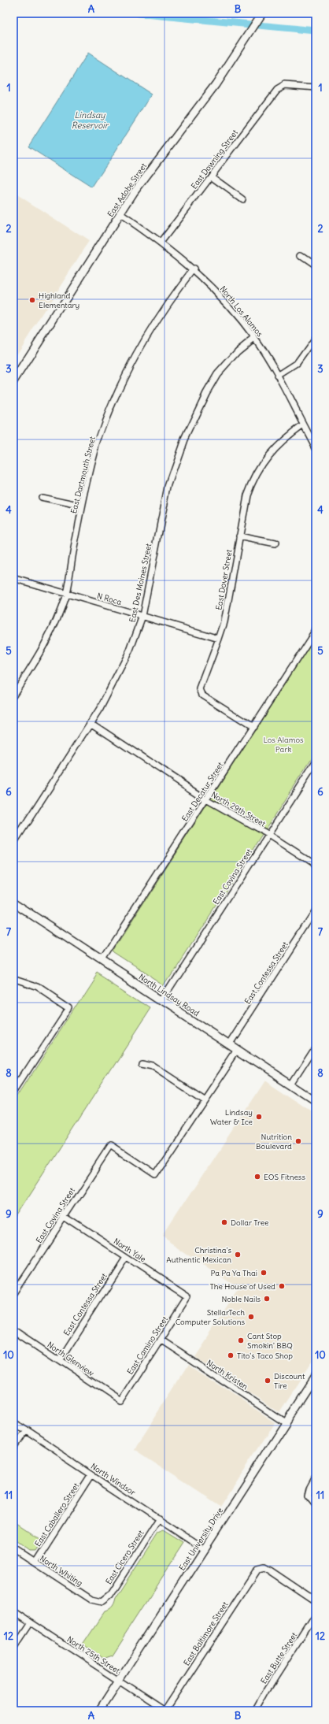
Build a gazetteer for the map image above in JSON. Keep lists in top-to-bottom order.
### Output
{
  "streets": {
    "main road": ["East Adobe Street", "North Lindsay Road", "East University Drive"],
    "street": [
      "East Downing Street",
      "North Los Alamos",
      "East Dartmouth Street",
      "East Dover Street",
      "East Des Moines Street",
      "N Roca",
      "East Decatur Street",
      "North 29th Street",
      "East Covina Street",
      "East Contessa Street",
      "North Yale",
      "East Camino Street",
      "North Glenview",
      "North Kristen",
      "North Windsor",
      "East Caballero Street",
      "East Cicero Street",
      "North Whiting",
      "East Baltimore Street",
      "North 25th Street",
      "East Butte Street"
    ]
  },
  "crossings": [
    ["East Downing Street", "North Los Alamos"],
    ["East Adobe Street", "North Los Alamos"],
    ["North Los Alamos", "East Dartmouth Street"],
    ["North Los Alamos", "East Dover Street"],
    ["North Los Alamos", "East Des Moines Street"],
    ["East Dartmouth Street", "N Roca"],
    ["East Dover Street", "N Roca"],
    ["East Dover Street", "East Decatur Street"],
    ["East Des Moines Street", "N Roca"],
    ["East Des Moines Street", "North 29th Street"],
    ["East Decatur Street", "North 29th Street"],
    ["East Decatur Street", "North Lindsay Road"],
    ["North 29th Street", "East Covina Street"],
    ["East Covina Street", "North Lindsay Road"],
    ["East Covina Street", "North Yale"],
    ["East Contessa Street", "North Lindsay Road"],
    ["East Contessa Street", "North Yale"],
    ["East Contessa Street", "North Glenview"],
    ["North Yale", "East Camino Street"],
    ["East Camino Street", "North Glenview"],
    ["East Camino Street", "North Kristen"],
    ["North Kristen", "East University Drive"],
    ["North Windsor", "East Caballero Street"],
    ["North Windsor", "East University Drive"],
    ["North Windsor", "East Cicero Street"],
    ["East Caballero Street", "North Whiting"],
    ["East University Drive", "North 25th Street"],
    ["East Cicero Street", "North Whiting"],
    ["East Baltimore Street", "North 25th Street"]
  ],
  "water": ["Lindsay Reservoir"],
  "parks": ["Los Alamos Park"],
  "places": [
    "Highland Elementary",
    "Lindsay Water & Ice",
    "Nutrition Boulevard",
    "EOS Fitness",
    "Dollar Tree",
    "Christina's Authentic Mexican",
    "Pa Pa Ya Thai",
    "The House of Used",
    "Noble Nails",
    "StellarTech Computer Solutions",
    "Cant Stop Smokin' BBQ",
    "Tito's Taco Shop",
    "Discount Tire"
  ],
  "grid": {
    "columns": ["A", "B"],
    "rows": [
      "1",
      "2",
      "3",
      "4",
      "5",
      "6",
      "7",
      "8",
      "9",
      "10",
      "11",
      "12"
    ]
  }
}
